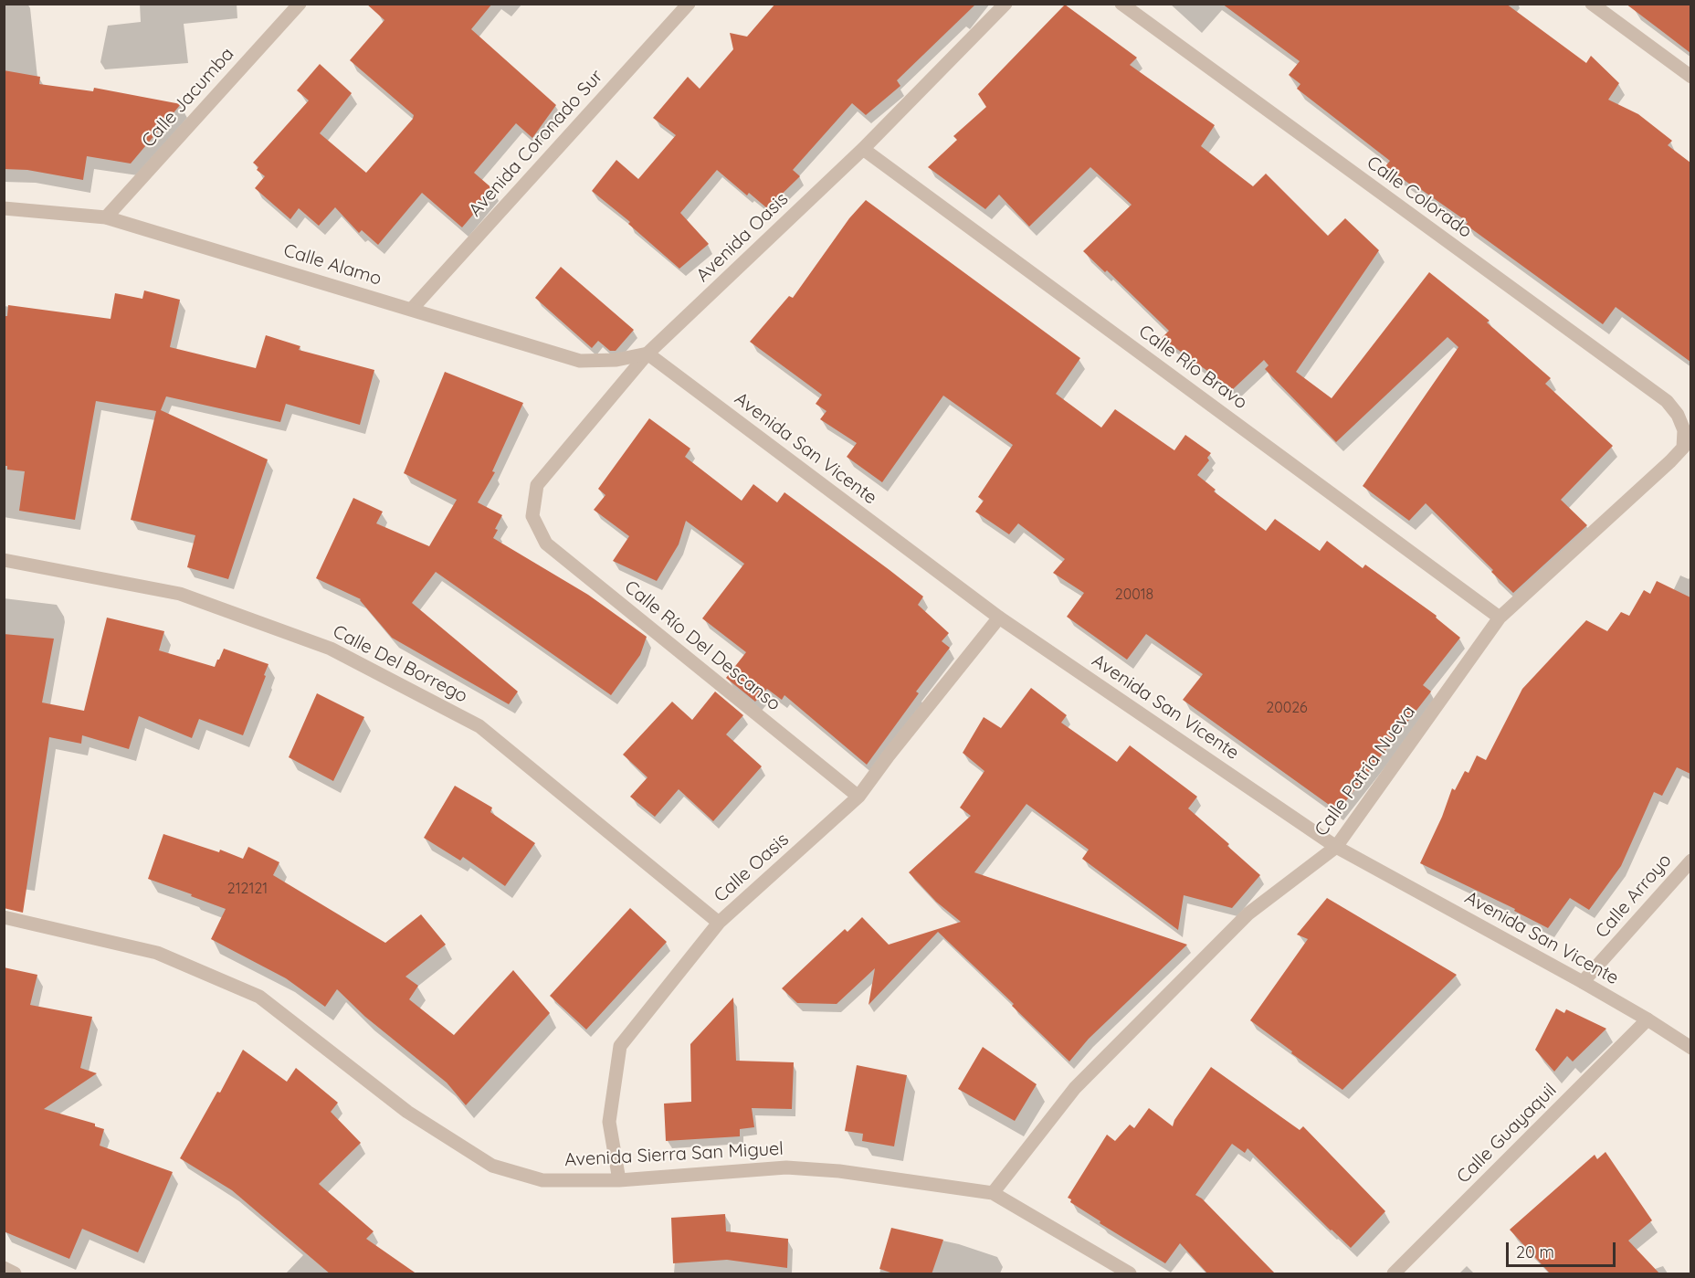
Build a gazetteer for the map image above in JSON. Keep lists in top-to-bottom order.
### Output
{
  "streets": {
    "street": [
      "Calle Jacumba",
      "Avenida Coronado Sur",
      "Calle Colorado",
      "Avenida Oasis",
      "Calle Alamo",
      "Calle Río Bravo",
      "Avenida San Vicente",
      "Calle Río Del Descanso",
      "Calle Del Borrego",
      "Calle Patria Nueva",
      "Calle Oasis",
      "Calle Arroyo",
      "Calle Guayaquil",
      "Avenida Sierra San Miguel"
    ]
  },
  "crossings": [
    ["Calle Jacumba", "Calle Alamo"],
    ["Avenida Coronado Sur", "Calle Alamo"],
    ["Calle Colorado", "Calle Patria Nueva"],
    ["Avenida Oasis", "Calle Alamo"],
    ["Avenida Oasis", "Calle Río Bravo"],
    ["Avenida Oasis", "Avenida San Vicente"],
    ["Avenida Oasis", "Calle Río Del Descanso"],
    ["Calle Alamo", "Avenida San Vicente"],
    ["Calle Río Bravo", "Calle Patria Nueva"],
    ["Avenida San Vicente", "Calle Patria Nueva"],
    ["Avenida San Vicente", "Calle Oasis"],
    ["Avenida San Vicente", "Calle Arroyo"],
    ["Avenida San Vicente", "Calle Guayaquil"],
    ["Calle Río Del Descanso", "Calle Oasis"],
    ["Calle Del Borrego", "Calle Oasis"],
    ["Calle Patria Nueva", "Avenida Sierra San Miguel"],
    ["Calle Oasis", "Avenida Sierra San Miguel"]
  ],
  "house_numbers": ["20018", "20026", "212121"],
  "scale_bar": "20 m"
}
